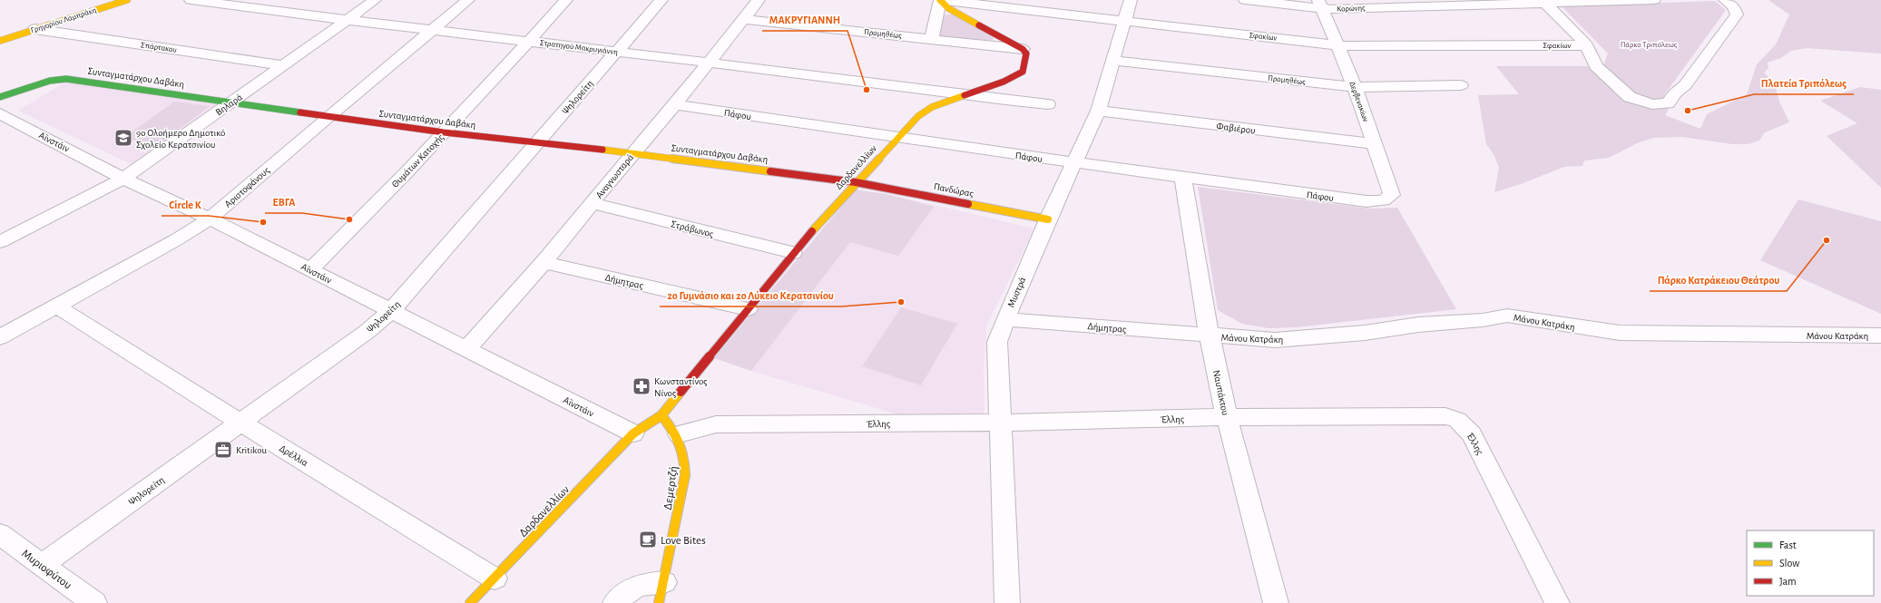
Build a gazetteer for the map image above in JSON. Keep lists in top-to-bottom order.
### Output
{
  "streets": {
    "street": [
      "Κορώνης",
      "Γρηγορίου Λαμπράκη",
      "Προμηθέως",
      "Σφακίων",
      "Σπάρτακου",
      "Στρατηγού Μακρυγιάννη",
      "Συνταγματάρχου Δαβάκη",
      "Ψηλορείτη",
      "Δερβενακίων",
      "Βηλαρά",
      "Πάφου",
      "Φαβιέρου",
      "Αϊνστάιν",
      "Θυμάτων Κατοχής",
      "Δαρδανελλίων",
      "Αναγνωσταρά",
      "Αριστοφάνους",
      "Πανδώρας",
      "Στράβωνος",
      "Δήμητρας",
      "Μυστρά",
      "Μάνου Κατράκη",
      "Ναυπάκτου",
      "Έλλης",
      "Δρέλλια",
      "Δεμερτζή",
      "Μυριοφύτου"
    ]
  },
  "crossings": [
    ["Κορώνης", "Δερβενακίων"],
    ["Γρηγορίου Λαμπράκη", "Σπάρτακου"],
    ["Προμηθέως", "Δερβενακίων"],
    ["Προμηθέως", "Δαρδανελλίων"],
    ["Προμηθέως", "Αναγνωσταρά"],
    ["Προμηθέως", "Μυστρά"],
    ["Σφακίων", "Δερβενακίων"],
    ["Σφακίων", "Μυστρά"],
    ["Σπάρτακου", "Βηλαρά"],
    ["Στρατηγού Μακρυγιάννη", "Ψηλορείτη"],
    ["Στρατηγού Μακρυγιάννη", "Βηλαρά"],
    ["Στρατηγού Μακρυγιάννη", "Θυμάτων Κατοχής"],
    ["Στρατηγού Μακρυγιάννη", "Δαρδανελλίων"],
    ["Στρατηγού Μακρυγιάννη", "Αναγνωσταρά"],
    ["Στρατηγού Μακρυγιάννη", "Αριστοφάνους"],
    ["Συνταγματάρχου Δαβάκη", "Ψηλορείτη"],
    ["Συνταγματάρχου Δαβάκη", "Βηλαρά"],
    ["Συνταγματάρχου Δαβάκη", "Θυμάτων Κατοχής"],
    ["Συνταγματάρχου Δαβάκη", "Δαρδανελλίων"],
    ["Συνταγματάρχου Δαβάκη", "Αναγνωσταρά"],
    ["Συνταγματάρχου Δαβάκη", "Αριστοφάνους"],
    ["Συνταγματάρχου Δαβάκη", "Πανδώρας"],
    ["Ψηλορείτη", "Αϊνστάιν"],
    ["Ψηλορείτη", "Δρέλλια"],
    ["Ψηλορείτη", "Μυριοφύτου"],
    ["Δερβενακίων", "Πάφου"],
    ["Δερβενακίων", "Φαβιέρου"],
    ["Βηλαρά", "Αϊνστάιν"],
    ["Πάφου", "Δαρδανελλίων"],
    ["Πάφου", "Αναγνωσταρά"],
    ["Πάφου", "Μυστρά"],
    ["Πάφου", "Ναυπάκτου"],
    ["Φαβιέρου", "Μυστρά"],
    ["Αϊνστάιν", "Θυμάτων Κατοχής"],
    ["Αϊνστάιν", "Δαρδανελλίων"],
    ["Αϊνστάιν", "Αναγνωσταρά"],
    ["Αϊνστάιν", "Αριστοφάνους"],
    ["Δαρδανελλίων", "Πανδώρας"],
    ["Δαρδανελλίων", "Στράβωνος"],
    ["Δαρδανελλίων", "Δήμητρας"],
    ["Δαρδανελλίων", "Δρέλλια"],
    ["Δαρδανελλίων", "Δεμερτζή"],
    ["Αναγνωσταρά", "Στράβωνος"],
    ["Αναγνωσταρά", "Δήμητρας"],
    ["Αριστοφάνους", "Δρέλλια"],
    ["Πανδώρας", "Μυστρά"],
    ["Δήμητρας", "Μυστρά"],
    ["Δήμητρας", "Μάνου Κατράκη"],
    ["Δήμητρας", "Ναυπάκτου"],
    ["Μυστρά", "Έλλης"],
    ["Μάνου Κατράκη", "Ναυπάκτου"],
    ["Ναυπάκτου", "Έλλης"],
    ["Έλλης", "Δεμερτζή"]
  ],
  "parks": ["Πάρκο Τριπόλεως"],
  "places": {
    "other": [
      "ΜΑΚΡΥΓΙΑΝΝΗ",
      "Πλατεία Τριπόλεως",
      "ΕΒΓΑ",
      "Circle K",
      "Πάρκο Κατράκειου Θεάτρου",
      "2ο Γυμνάσιο και 2ο Λύκειο Κερατσινίου"
    ],
    "school or university": ["9ο Ολοήμερο Δημοτικό Σχολείο Κερατσινίου"],
    "pharmacy": ["Κωνσταντίνος Νίνος"],
    "office": ["Kritikou"],
    "cafe": ["Love Bites"]
  },
  "legend": ["Fast", "Slow", "Jam"]
}
